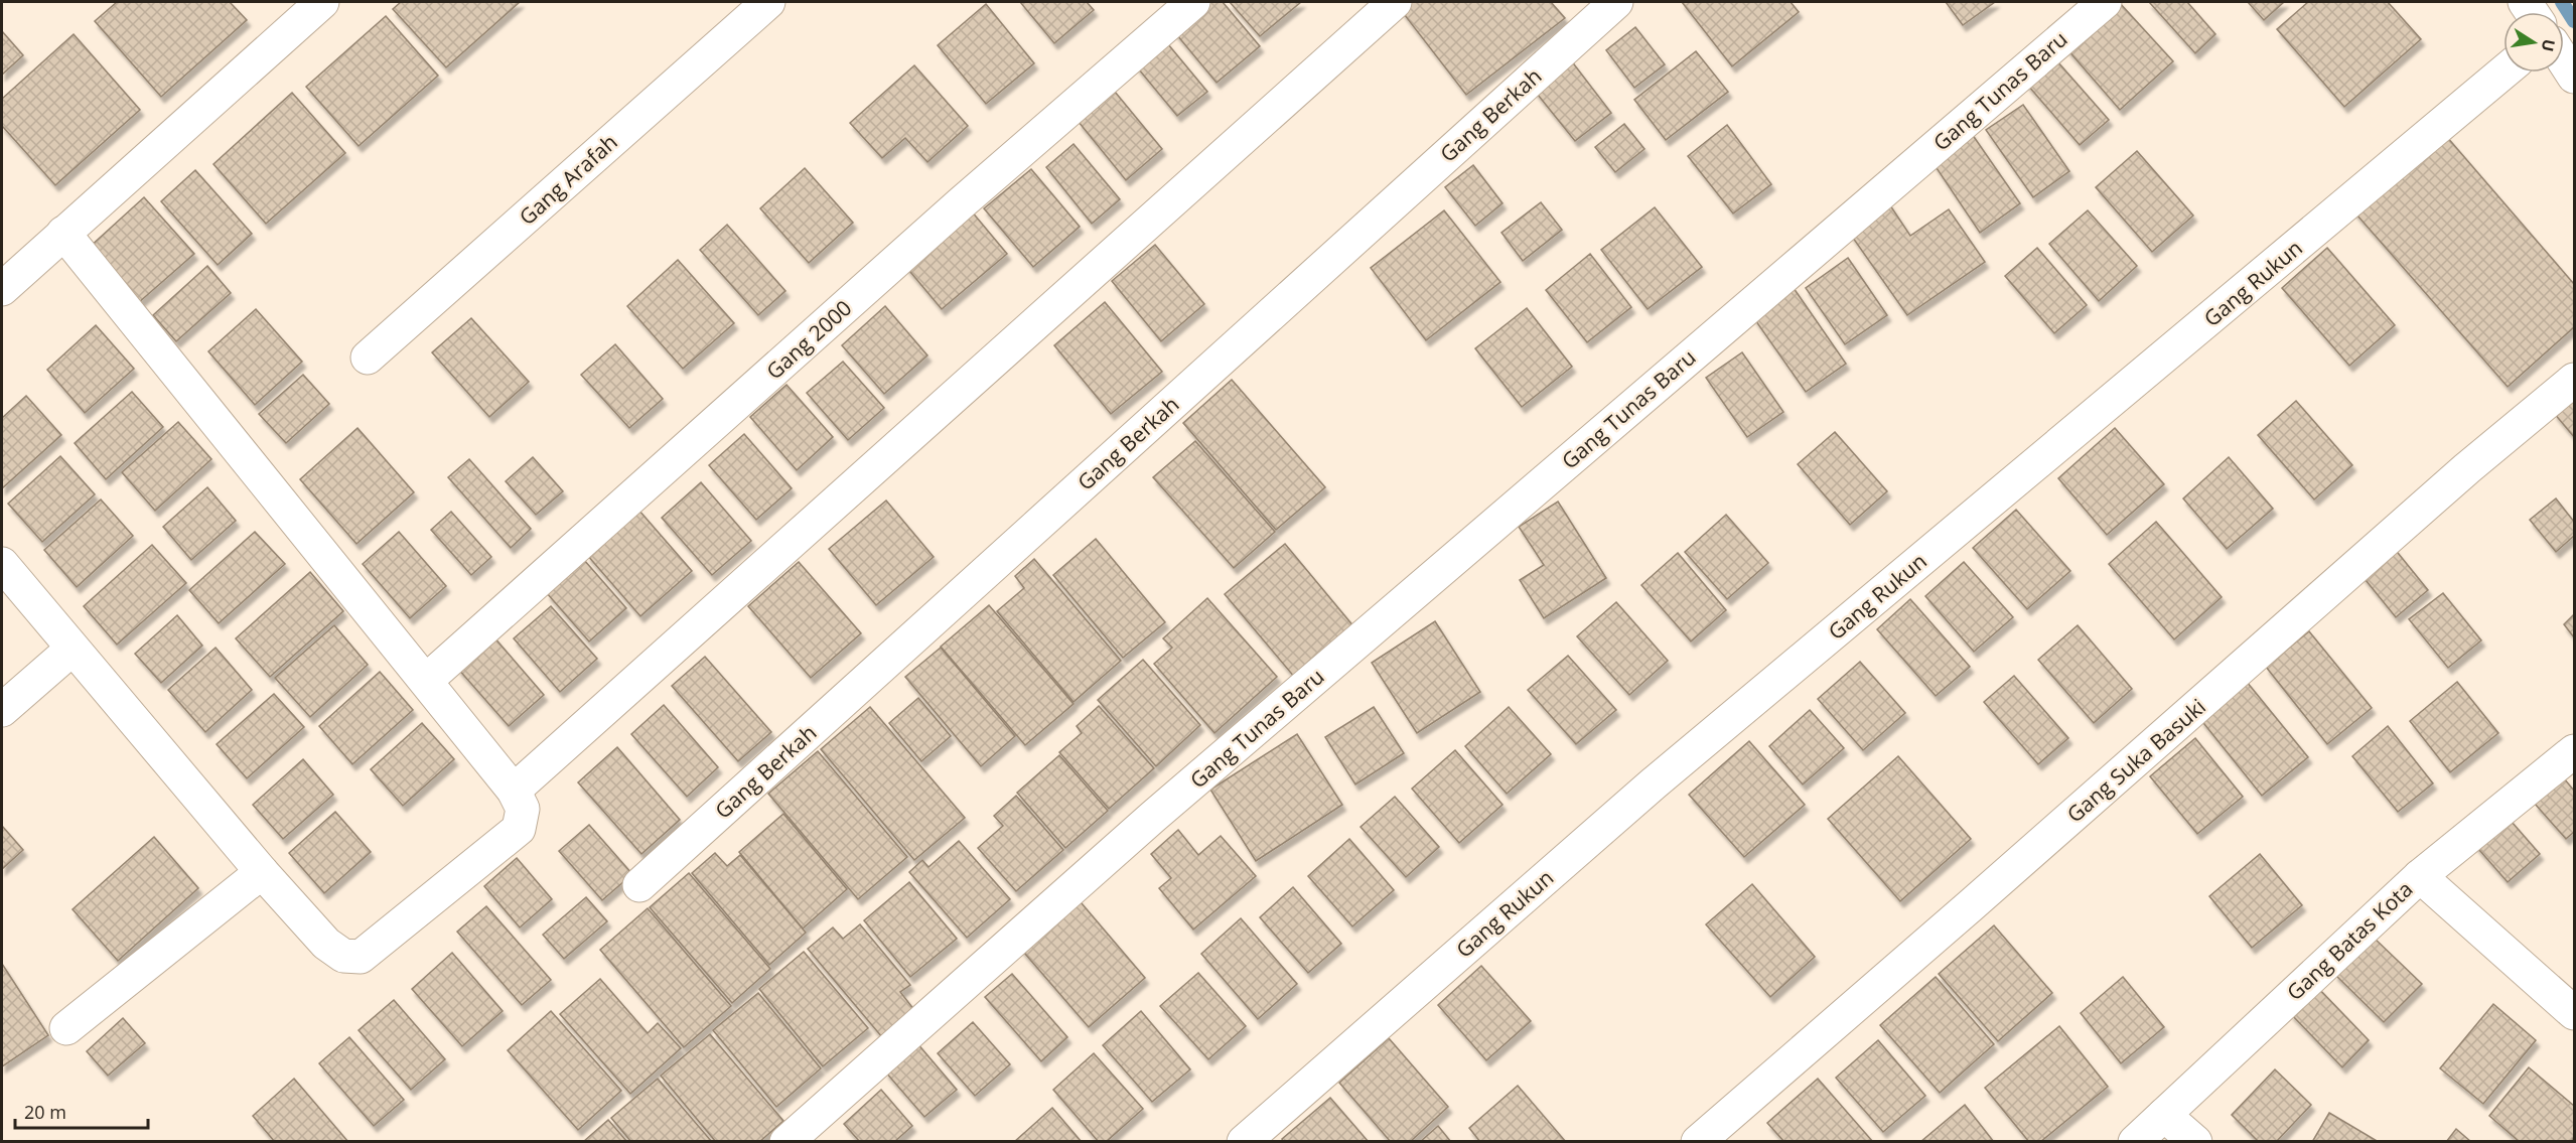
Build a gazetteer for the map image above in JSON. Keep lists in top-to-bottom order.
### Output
{
  "streets": {
    "street": [
      "Gang Tunas Baru",
      "Gang Berkah",
      "Gang Arafah",
      "Gang Rukun",
      "Gang 2000",
      "Gang Suka Basuki",
      "Gang Batas Kota"
    ]
  },
  "scale_bar": "20 m",
  "north": "right"
}
